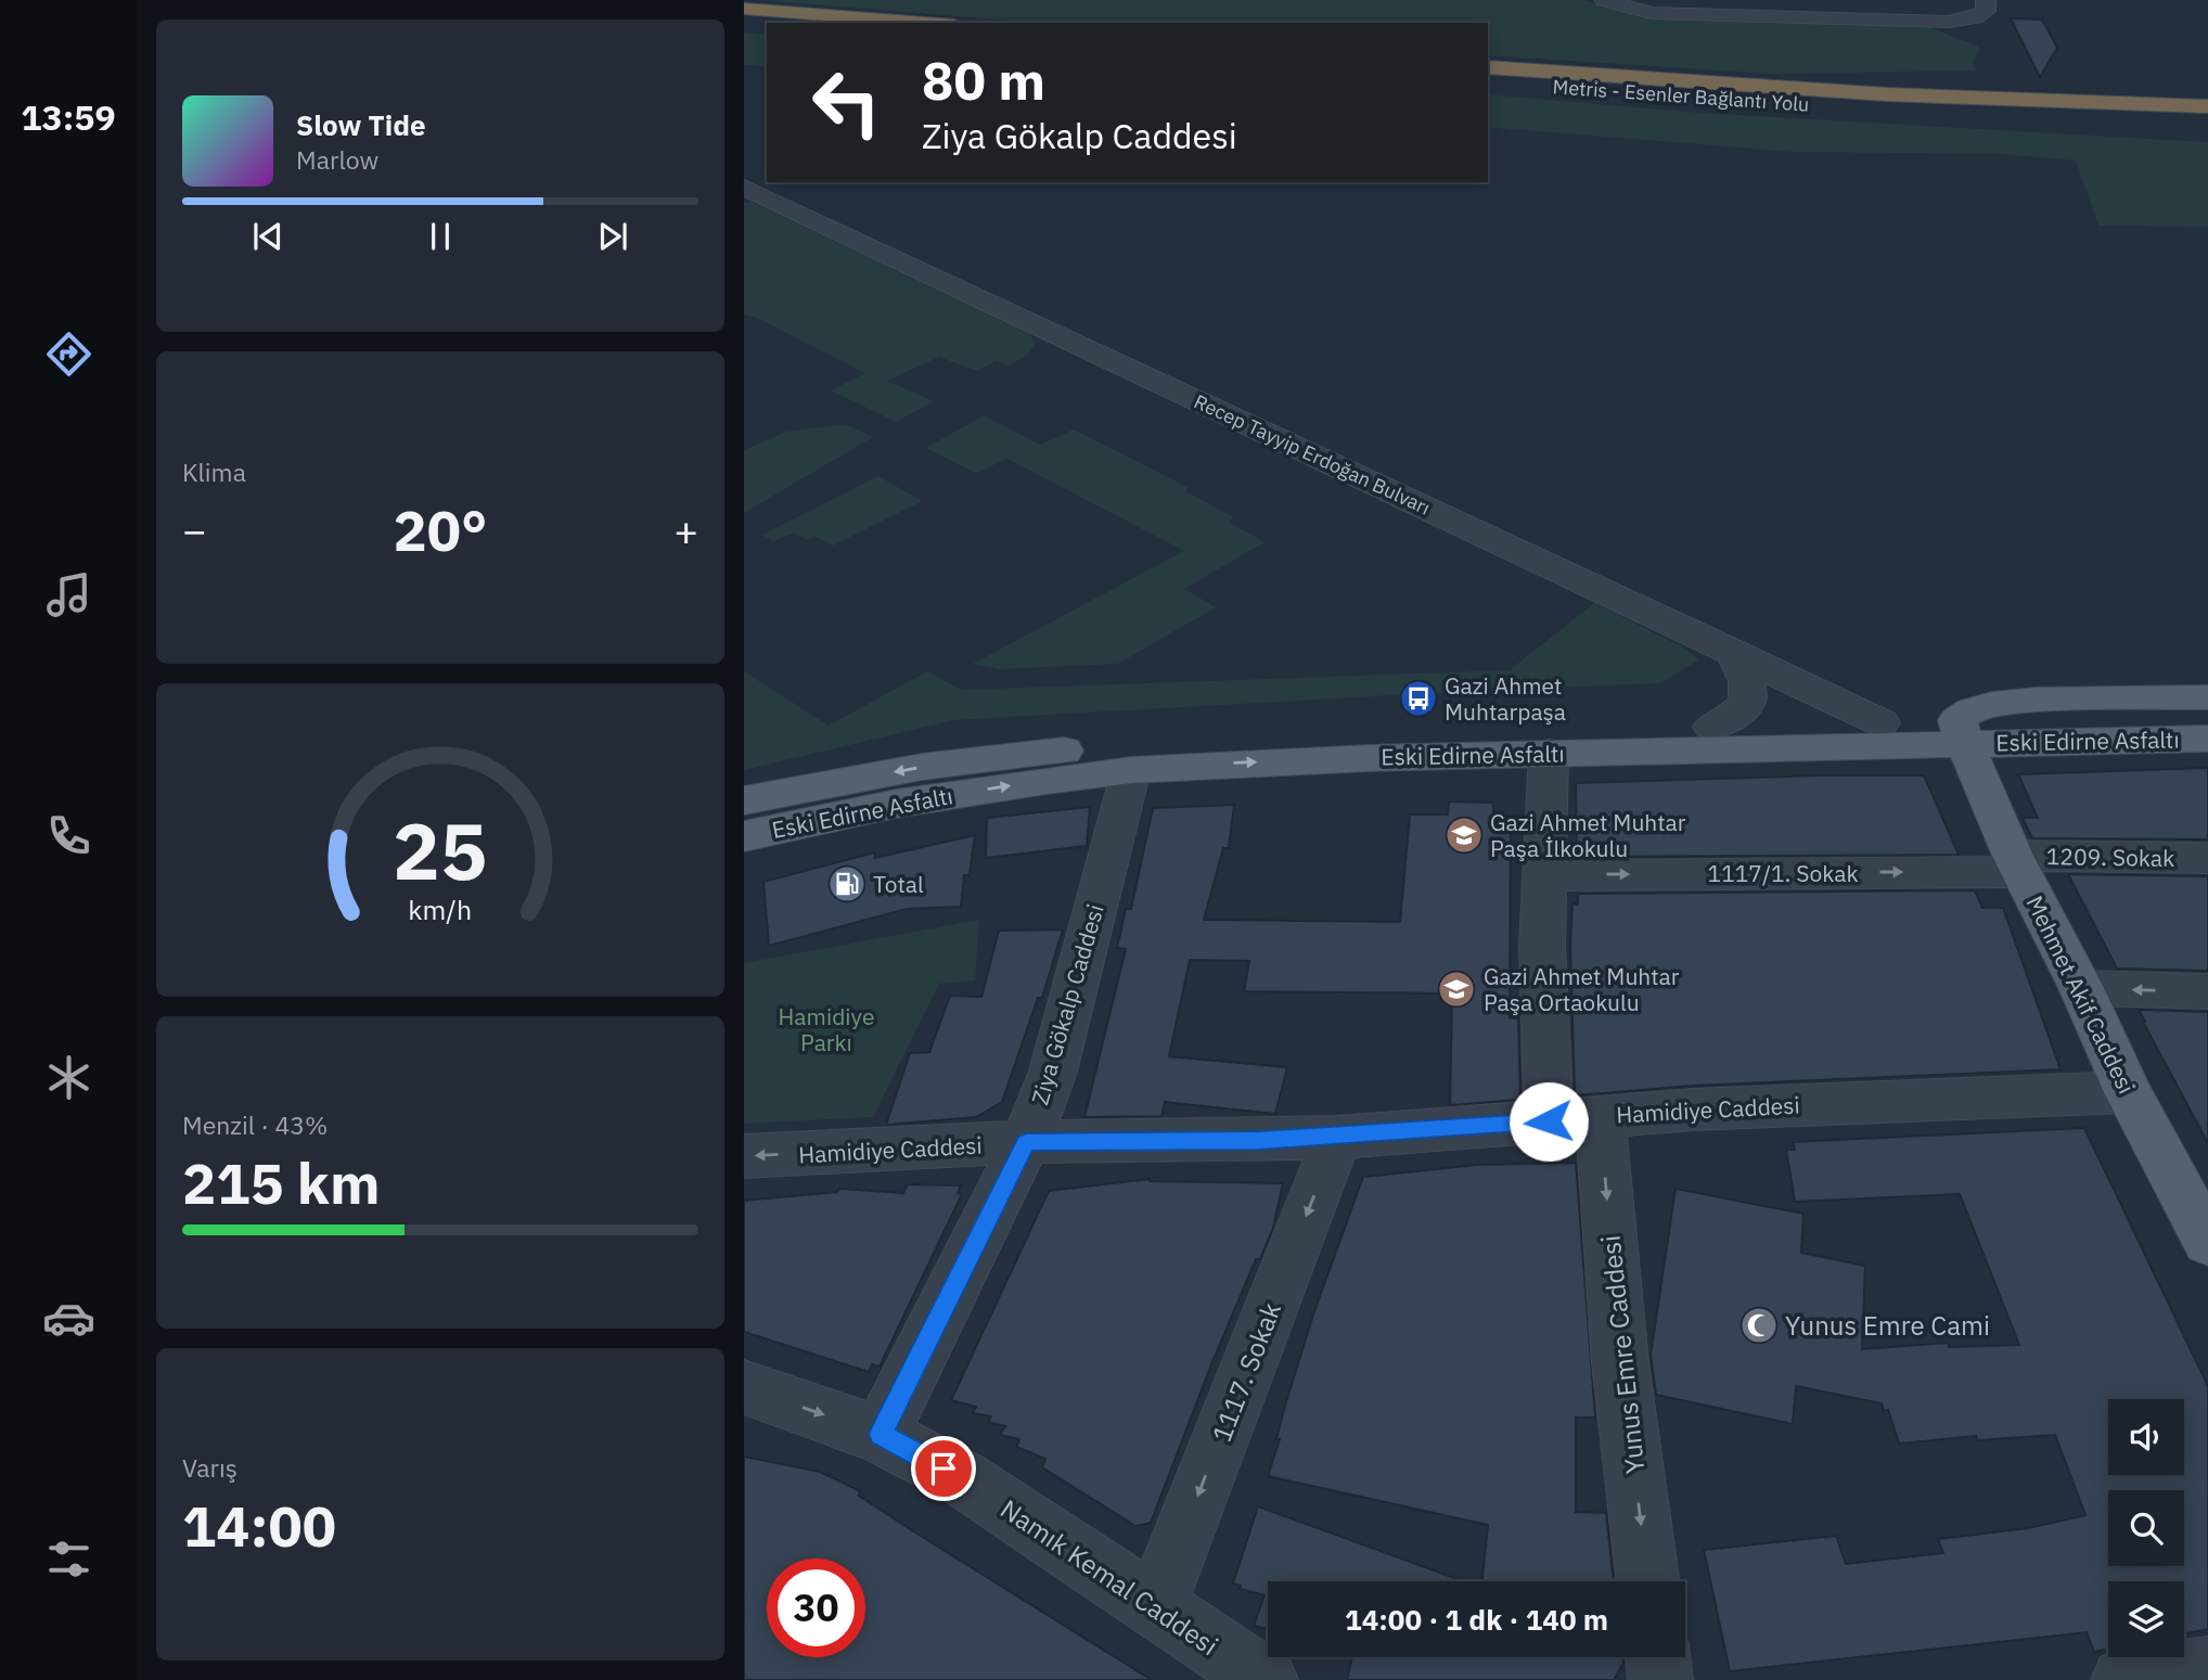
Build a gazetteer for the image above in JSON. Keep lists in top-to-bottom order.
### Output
{
  "streets": {
    "highway": ["Metris - Esenler Bağlantı Yolu"],
    "main road": ["Eski Edirne Asfaltı", "Mehmet Akif Caddesi"],
    "street": [
      "Recep Tayyip Erdoğan Bulvarı",
      "1209. Sokak",
      "1117/1. Sokak",
      "Ziya Gökalp Caddesi",
      "Hamidiye Caddesi",
      "Yunus Emre Caddesi",
      "1117. Sokak",
      "Namık Kemal Caddesi"
    ]
  },
  "crossings": [
    ["Recep Tayyip Erdoğan Bulvarı", "Eski Edirne Asfaltı"],
    ["Eski Edirne Asfaltı", "Mehmet Akif Caddesi"],
    ["Eski Edirne Asfaltı", "Ziya Gökalp Caddesi"],
    ["Eski Edirne Asfaltı", "Yunus Emre Caddesi"],
    ["1209. Sokak", "1117/1. Sokak"],
    ["1209. Sokak", "Mehmet Akif Caddesi"],
    ["1117/1. Sokak", "Mehmet Akif Caddesi"],
    ["1117/1. Sokak", "Yunus Emre Caddesi"],
    ["Mehmet Akif Caddesi", "Hamidiye Caddesi"],
    ["Ziya Gökalp Caddesi", "Hamidiye Caddesi"],
    ["Ziya Gökalp Caddesi", "Namık Kemal Caddesi"],
    ["Hamidiye Caddesi", "Yunus Emre Caddesi"],
    ["Hamidiye Caddesi", "1117. Sokak"],
    ["1117. Sokak", "Namık Kemal Caddesi"]
  ],
  "one_way": ["1117/1. Sokak", "Yunus Emre Caddesi", "1117. Sokak"],
  "parks": ["Hamidiye Parkı"],
  "places": {
    "bus stop": ["Gazi Ahmet Muhtarpaşa"],
    "school or university": ["Gazi Ahmet Muhtar Paşa İlkokulu", "Gazi Ahmet Muhtar Paşa Ortaokulu"],
    "fuel station": ["Total"],
    "mosque": ["Yunus Emre Cami"]
  },
  "page": {
    "tabs": "13:59",
    "turn": ["80 m", "Ziya Gökalp Caddesi"],
    "song": ["Slow Tide", "Marlow"],
    "tile": [
      "Klima",
      ["Menzil · 43%", "215 km"],
      ["Varış", "14:00"]
    ],
    "heat": ["−", "20°", "+"],
    "limit": "30",
    "trip": "14:00 · 1 dk · 140 m",
    "gauge": ["25", "km/h"]
  }
}
